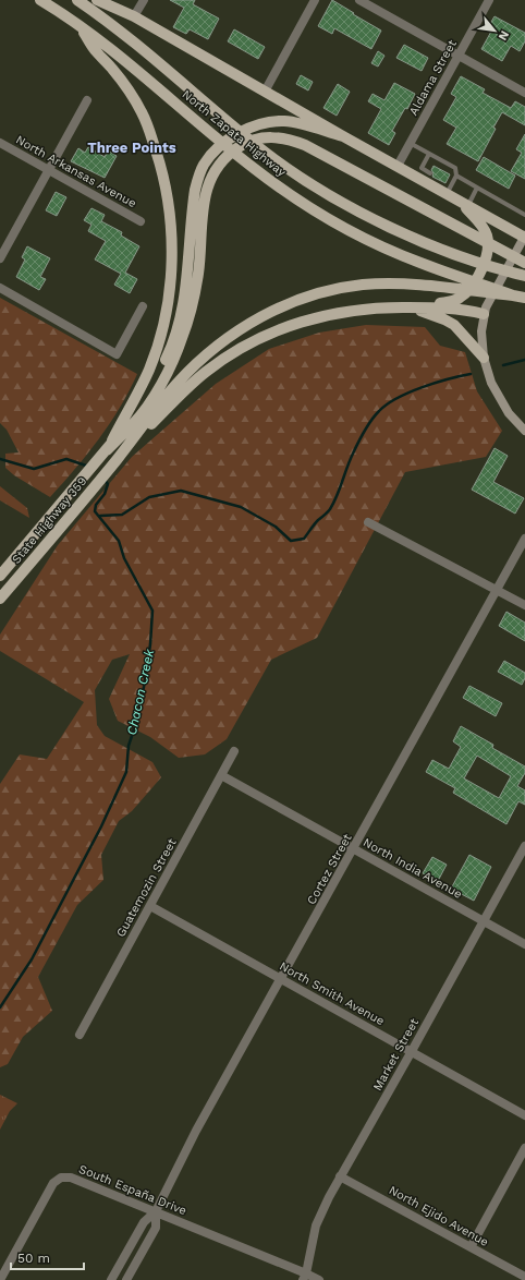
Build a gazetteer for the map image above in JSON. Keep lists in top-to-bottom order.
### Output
{
  "streets": {
    "main road": ["North Zapata Highway", "State Highway 359"],
    "street": [
      "Aldama Street",
      "North Arkansas Avenue",
      "North India Avenue",
      "Cortez Street",
      "Guatemozin Street",
      "North Smith Avenue",
      "Market Street",
      "South España Drive",
      "North Ejido Avenue"
    ]
  },
  "crossings": [
    ["North India Avenue", "Cortez Street"],
    ["North India Avenue", "Guatemozin Street"],
    ["North India Avenue", "Market Street"],
    ["Cortez Street", "North Smith Avenue"],
    ["Cortez Street", "South España Drive"],
    ["Guatemozin Street", "North Smith Avenue"],
    ["North Smith Avenue", "Market Street"],
    ["Market Street", "South España Drive"],
    ["Market Street", "North Ejido Avenue"]
  ],
  "districts": ["Three Points"],
  "water": ["Chacon Creek"],
  "scale_bar": "50 m",
  "north": "bottom right"
}
